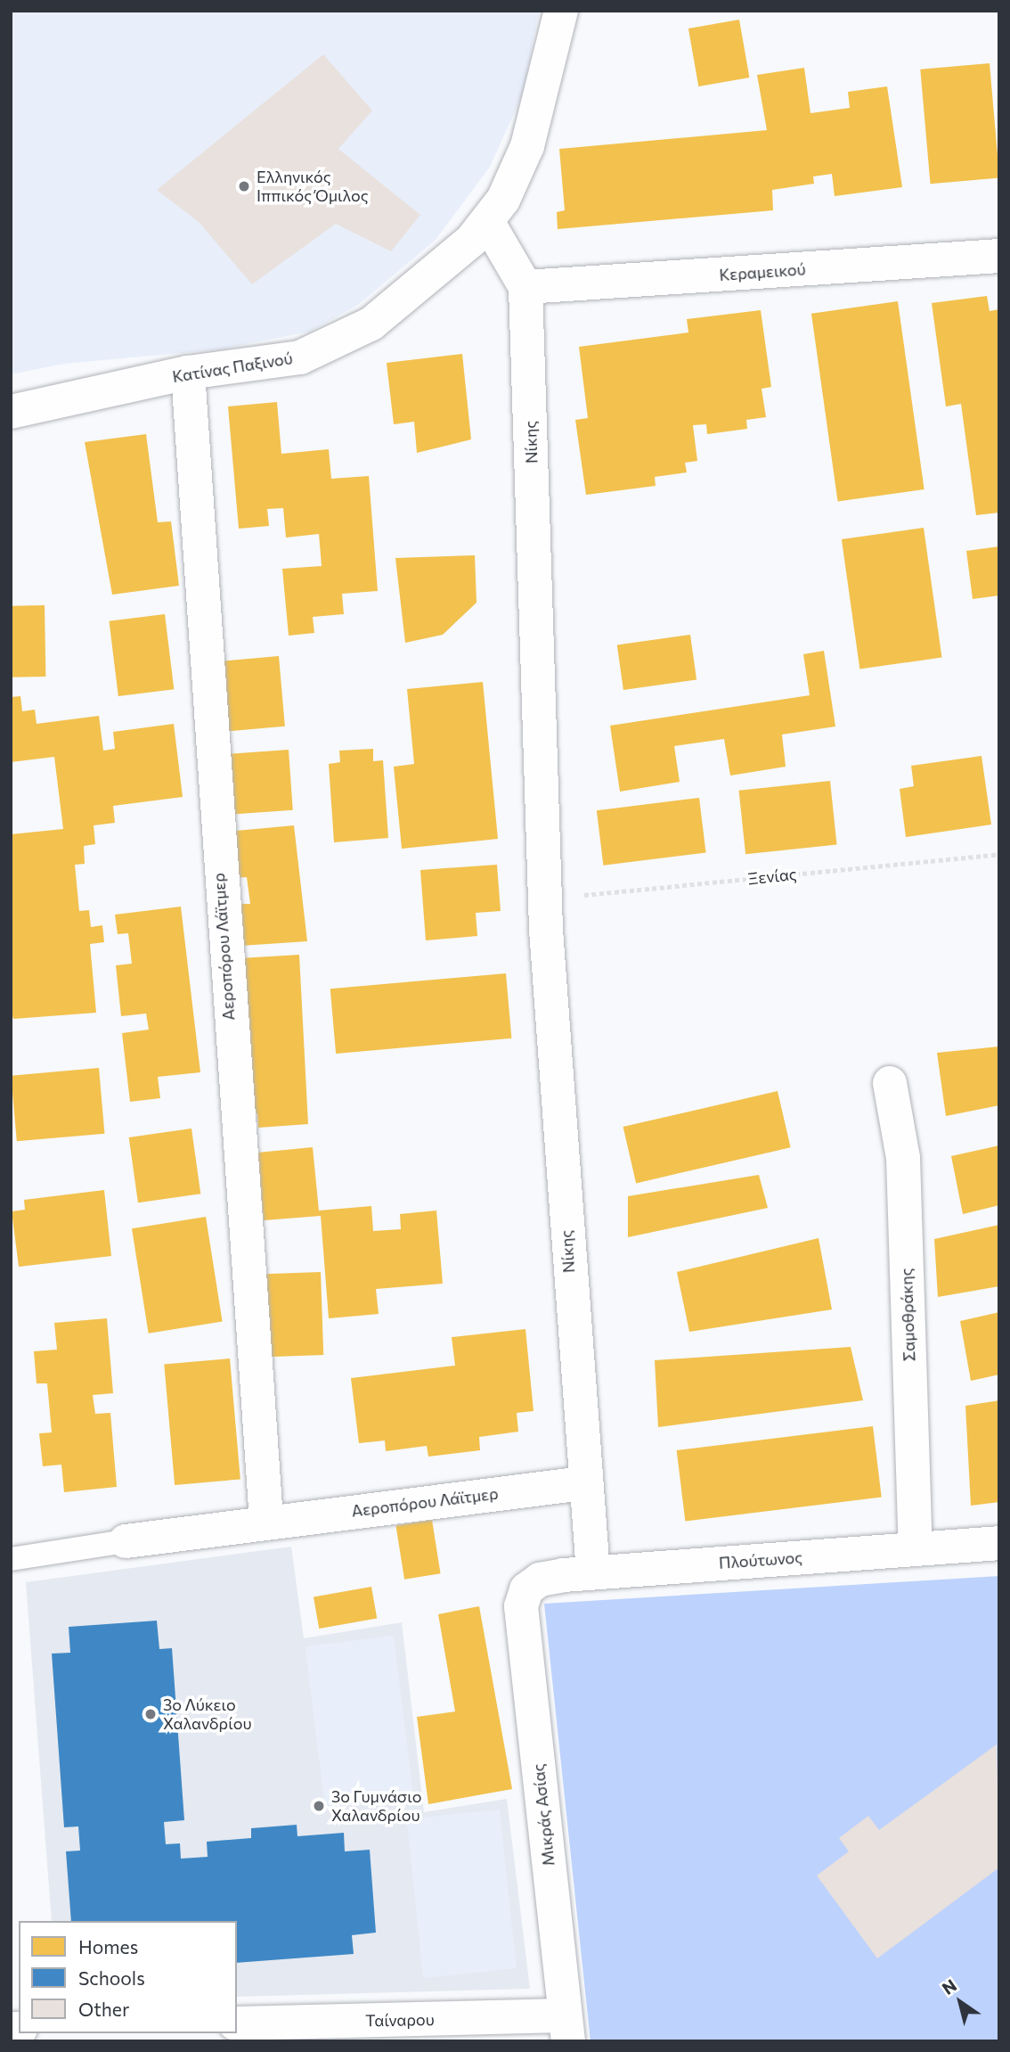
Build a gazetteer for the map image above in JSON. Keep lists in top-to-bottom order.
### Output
{
  "streets": {
    "street": [
      "Κεραμεικού",
      "Κατίνας Παξινού",
      "Νίκης",
      "Αεροπόρου Λάϊτμερ",
      "Σαμοθράκης",
      "Πλούτωνος",
      "Μικράς Ασίας",
      "Ταίναρου"
    ],
    "path": ["Ξενίας"]
  },
  "crossings": [
    ["Κεραμεικού", "Νίκης"],
    ["Κατίνας Παξινού", "Νίκης"],
    ["Κατίνας Παξινού", "Αεροπόρου Λάϊτμερ"],
    ["Νίκης", "Ξενίας"],
    ["Νίκης", "Αεροπόρου Λάϊτμερ"],
    ["Νίκης", "Πλούτωνος"],
    ["Σαμοθράκης", "Πλούτωνος"],
    ["Πλούτωνος", "Μικράς Ασίας"],
    ["Μικράς Ασίας", "Ταίναρου"]
  ],
  "places": ["Ελληνικός Ιππικός Όμιλος", "3ο Λύκειο Χαλανδρίου", "3ο Γυμνάσιο Χαλανδρίου"],
  "legend": ["Homes", "Schools", "Other"],
  "north": "top left"
}
